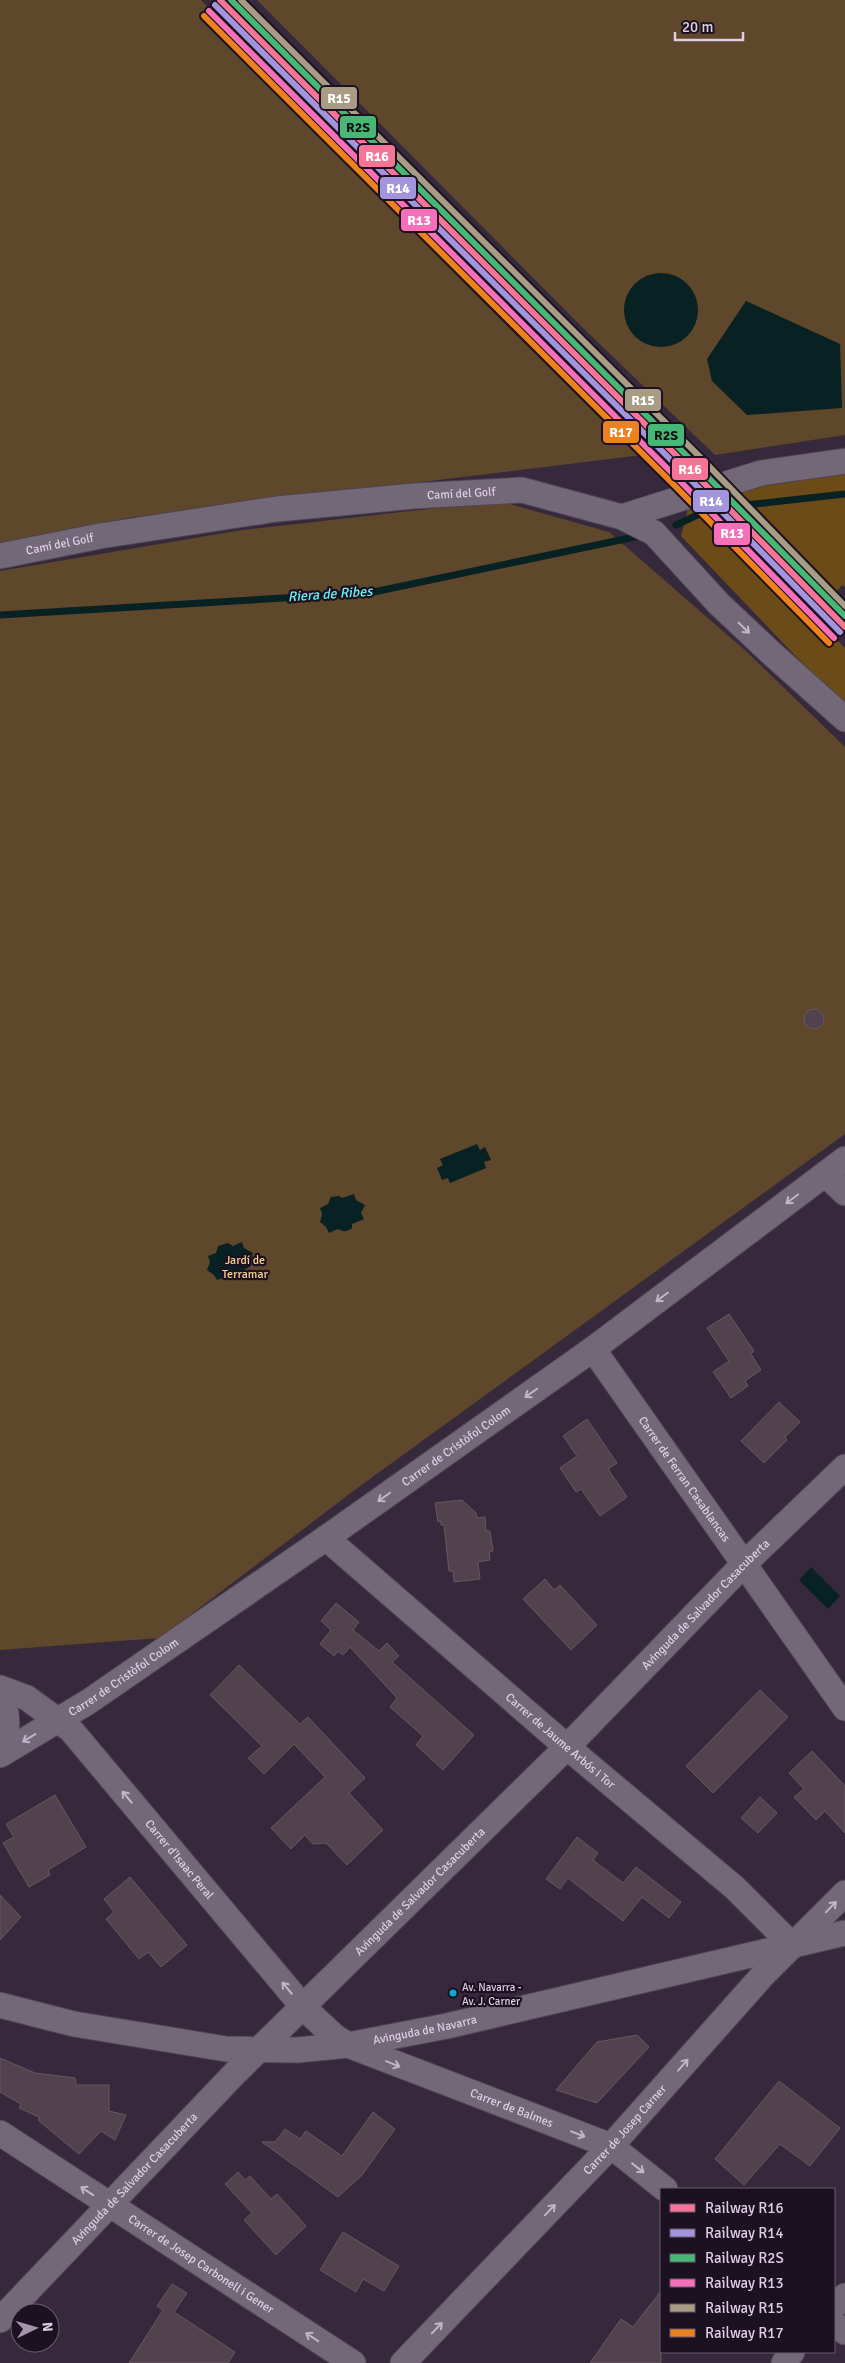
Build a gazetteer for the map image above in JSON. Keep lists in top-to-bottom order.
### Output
{
  "streets": {
    "street": [
      "Camí del Golf",
      "Carrer de Cristòfol Colom",
      "Carrer de Ferran Casablancas",
      "Avinguda de Salvador Casacuberta",
      "Carrer de Jaume Arbós i Tor",
      "Carrer d'Isaac Peral",
      "Avinguda de Navarra",
      "Carrer de Balmes",
      "Carrer de Josep Carner",
      "Carrer de Josep Carbonell i Gener"
    ]
  },
  "crossings": [
    ["Carrer de Cristòfol Colom", "Carrer de Ferran Casablancas"],
    ["Carrer de Cristòfol Colom", "Carrer de Jaume Arbós i Tor"],
    ["Carrer de Cristòfol Colom", "Carrer d'Isaac Peral"],
    ["Carrer de Ferran Casablancas", "Avinguda de Salvador Casacuberta"],
    ["Avinguda de Salvador Casacuberta", "Carrer de Jaume Arbós i Tor"],
    ["Avinguda de Salvador Casacuberta", "Carrer d'Isaac Peral"],
    ["Avinguda de Salvador Casacuberta", "Avinguda de Navarra"],
    ["Avinguda de Salvador Casacuberta", "Carrer de Josep Carbonell i Gener"],
    ["Carrer de Jaume Arbós i Tor", "Avinguda de Navarra"],
    ["Carrer de Jaume Arbós i Tor", "Carrer de Josep Carner"],
    ["Carrer d'Isaac Peral", "Avinguda de Navarra"],
    ["Carrer d'Isaac Peral", "Carrer de Balmes"],
    ["Avinguda de Navarra", "Carrer de Balmes"],
    ["Avinguda de Navarra", "Carrer de Josep Carner"],
    ["Carrer de Balmes", "Carrer de Josep Carner"]
  ],
  "one_way": [
    "Carrer de Cristòfol Colom",
    "Carrer d'Isaac Peral",
    "Carrer de Balmes",
    "Carrer de Josep Carner",
    "Carrer de Josep Carbonell i Gener"
  ],
  "water": ["Riera de Ribes"],
  "parks": ["Jardí de Terramar"],
  "places": ["Av. Navarra - Av. J. Carner"],
  "lines": [
    "rail line R16",
    "rail line R2S",
    "rail line R15",
    "rail line R14",
    "rail line R13",
    "rail line R17"
  ],
  "legend": [
    "Railway R16",
    "Railway R14",
    "Railway R2S",
    "Railway R13",
    "Railway R15",
    "Railway R17"
  ],
  "scale_bar": "20 m",
  "north": "right"
}
